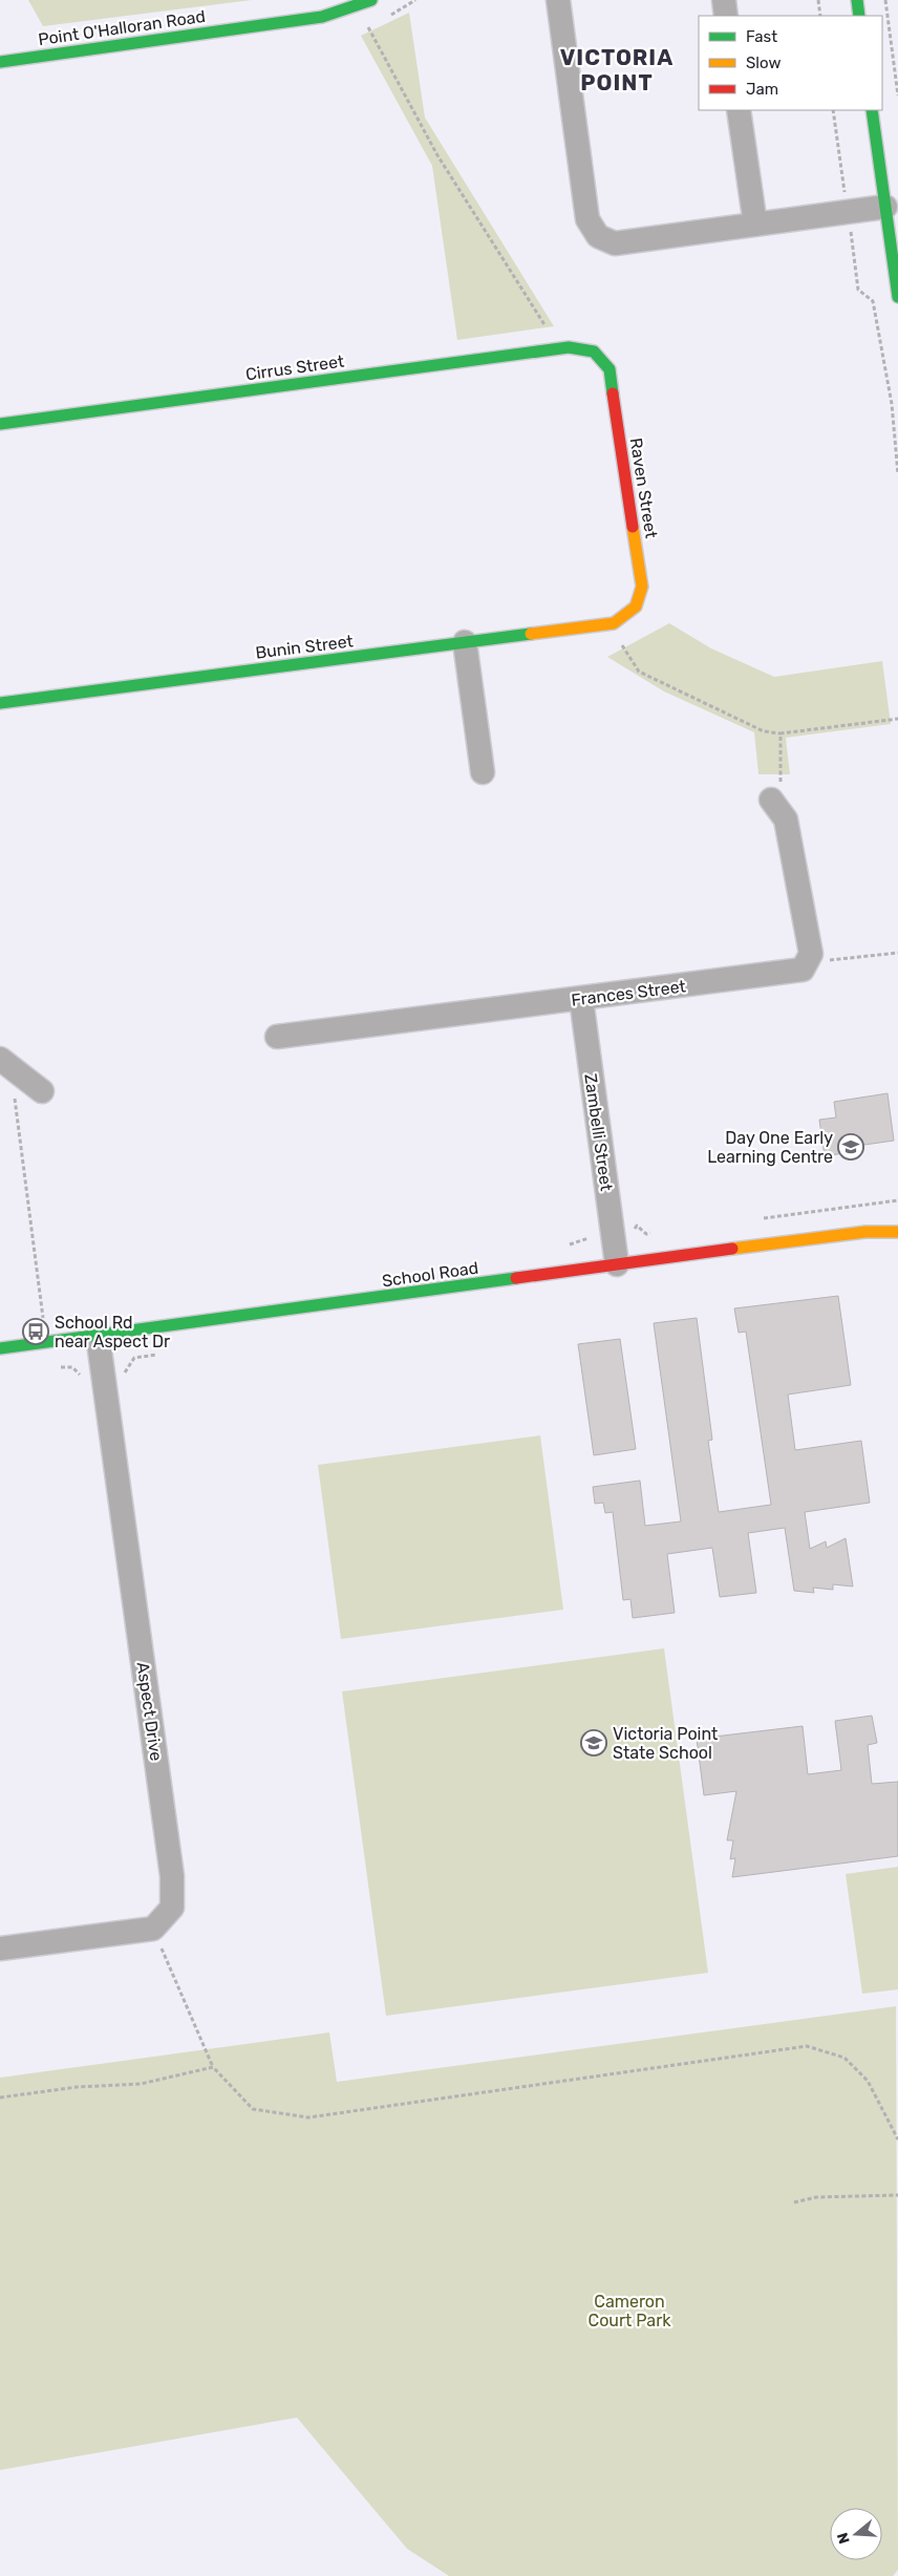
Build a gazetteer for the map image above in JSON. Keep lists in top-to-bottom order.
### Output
{
  "streets": {
    "street": [
      "Point O'Halloran Road",
      "Cirrus Street",
      "Raven Street",
      "Bunin Street",
      "Frances Street",
      "Zambelli Street",
      "School Road",
      "Aspect Drive"
    ]
  },
  "crossings": [
    ["Cirrus Street", "Raven Street"],
    ["Raven Street", "Bunin Street"],
    ["Frances Street", "Zambelli Street"],
    ["Zambelli Street", "School Road"],
    ["School Road", "Aspect Drive"]
  ],
  "districts": ["VICTORIA POINT"],
  "parks": ["Cameron Court Park"],
  "places": {
    "school or university": ["Day One Early Learning Centre", "Victoria Point State School"],
    "bus stop": ["School Rd near Aspect Dr"]
  },
  "legend": ["Fast", "Slow", "Jam"],
  "north": "left"
}
